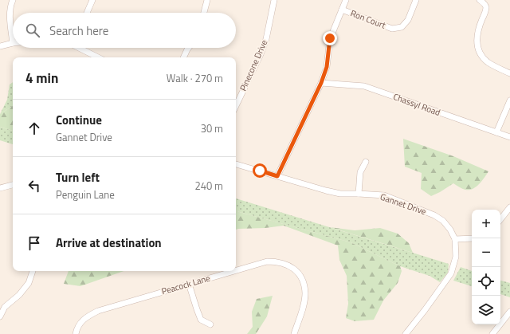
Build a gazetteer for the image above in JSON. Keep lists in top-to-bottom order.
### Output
{
  "streets": {
    "street": [
      "Ron Court",
      "Pinecone Drive",
      "Chassyl Road",
      "Gannet Drive",
      "Peacock Lane"
    ]
  },
  "page": {
    "search": "Search here",
    "heading": ["4 min", "Walk · 270 m"],
    "list": [
      ["Continue", "Gannet Drive", "30 m"],
      ["Turn left", "Penguin Lane", "240 m"],
      "Arrive at destination"
    ],
    "map_buttons": ["+", "−"]
  }
}
